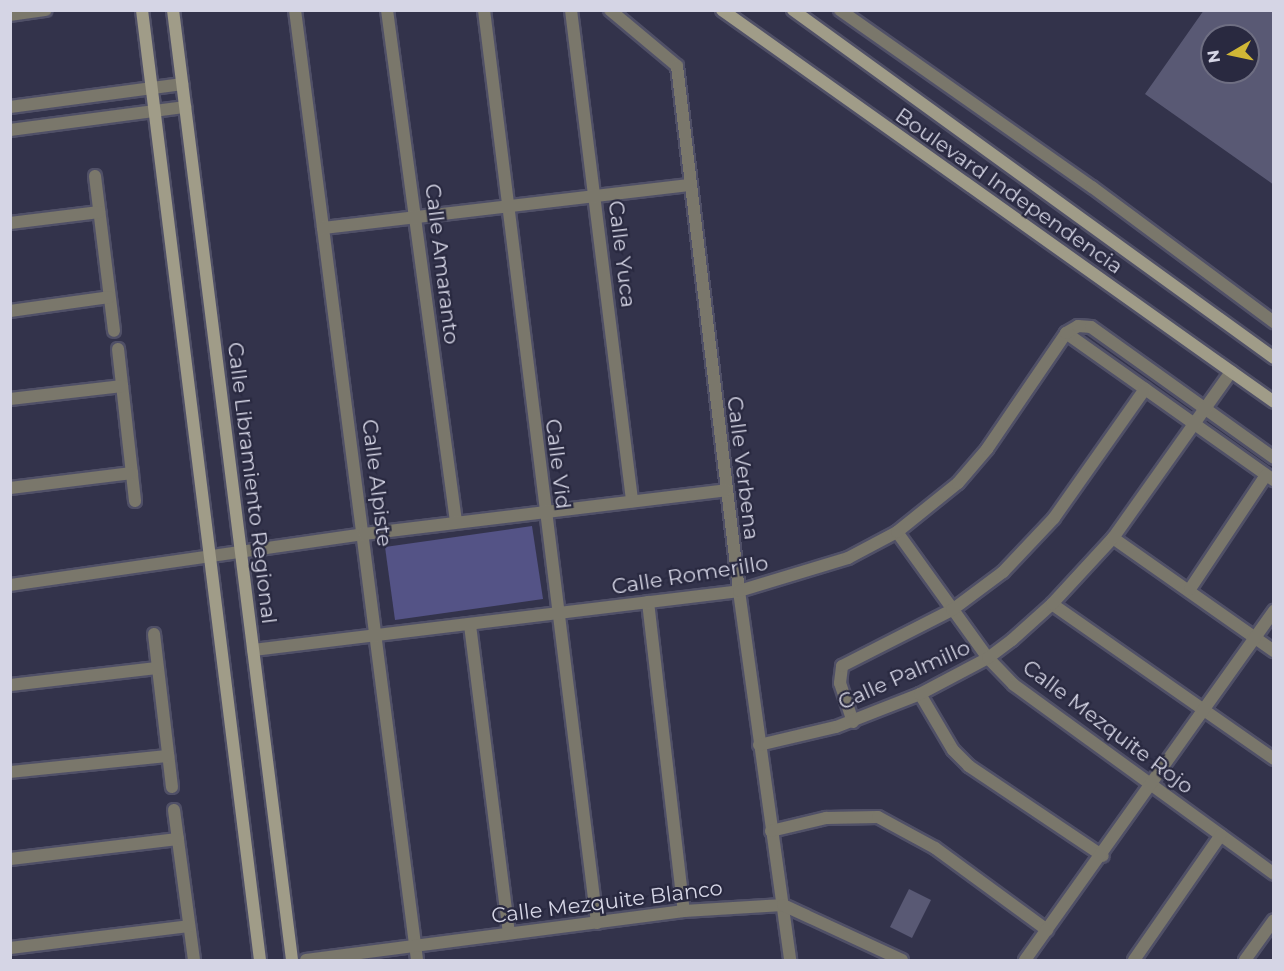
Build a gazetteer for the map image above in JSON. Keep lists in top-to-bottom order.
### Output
{
  "streets": {
    "street": [
      "Boulevard Independencia",
      "Calle Yuca",
      "Calle Amaranto",
      "Calle Vid",
      "Calle Verbena",
      "Calle Libramiento Regional",
      "Calle Alpiste",
      "Calle Romerillo",
      "Calle Palmillo",
      "Calle Mezquite Rojo",
      "Calle Mezquite Blanco"
    ]
  },
  "crossings": [
    ["Boulevard Independencia", "Calle Palmillo"],
    ["Calle Vid", "Calle Romerillo"],
    ["Calle Vid", "Calle Mezquite Blanco"],
    ["Calle Verbena", "Calle Romerillo"],
    ["Calle Verbena", "Calle Palmillo"],
    ["Calle Verbena", "Calle Mezquite Blanco"],
    ["Calle Libramiento Regional", "Calle Romerillo"],
    ["Calle Alpiste", "Calle Romerillo"],
    ["Calle Alpiste", "Calle Mezquite Blanco"],
    ["Calle Romerillo", "Calle Mezquite Rojo"],
    ["Calle Palmillo", "Calle Mezquite Rojo"]
  ],
  "north": "left"
}
